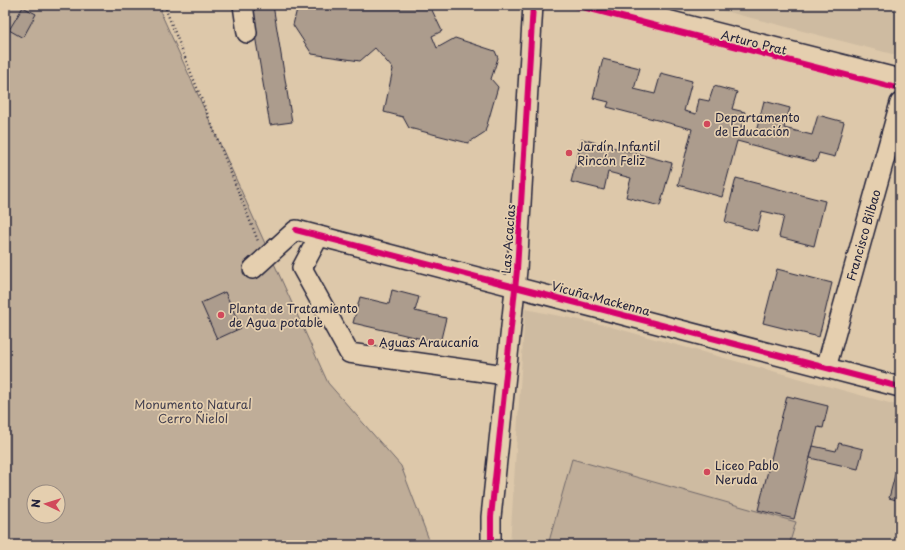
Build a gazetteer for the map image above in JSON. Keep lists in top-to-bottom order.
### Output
{
  "streets": {
    "street": [
      "Arturo Prat",
      "Francisco Bilbao",
      "Las Acacias",
      "Vicuña Mackenna"
    ]
  },
  "crossings": [
    ["Francisco Bilbao", "Vicuña Mackenna"],
    ["Las Acacias", "Vicuña Mackenna"]
  ],
  "parks": ["Monumento Natural Cerro Ñielol"],
  "places": [
    "Departamento de Educación",
    "Jardín Infantil Rincón Feliz",
    "Planta de Tratamiento de Agua potable",
    "Aguas Araucanía",
    "Liceo Pablo Neruda"
  ],
  "north": "left"
}
